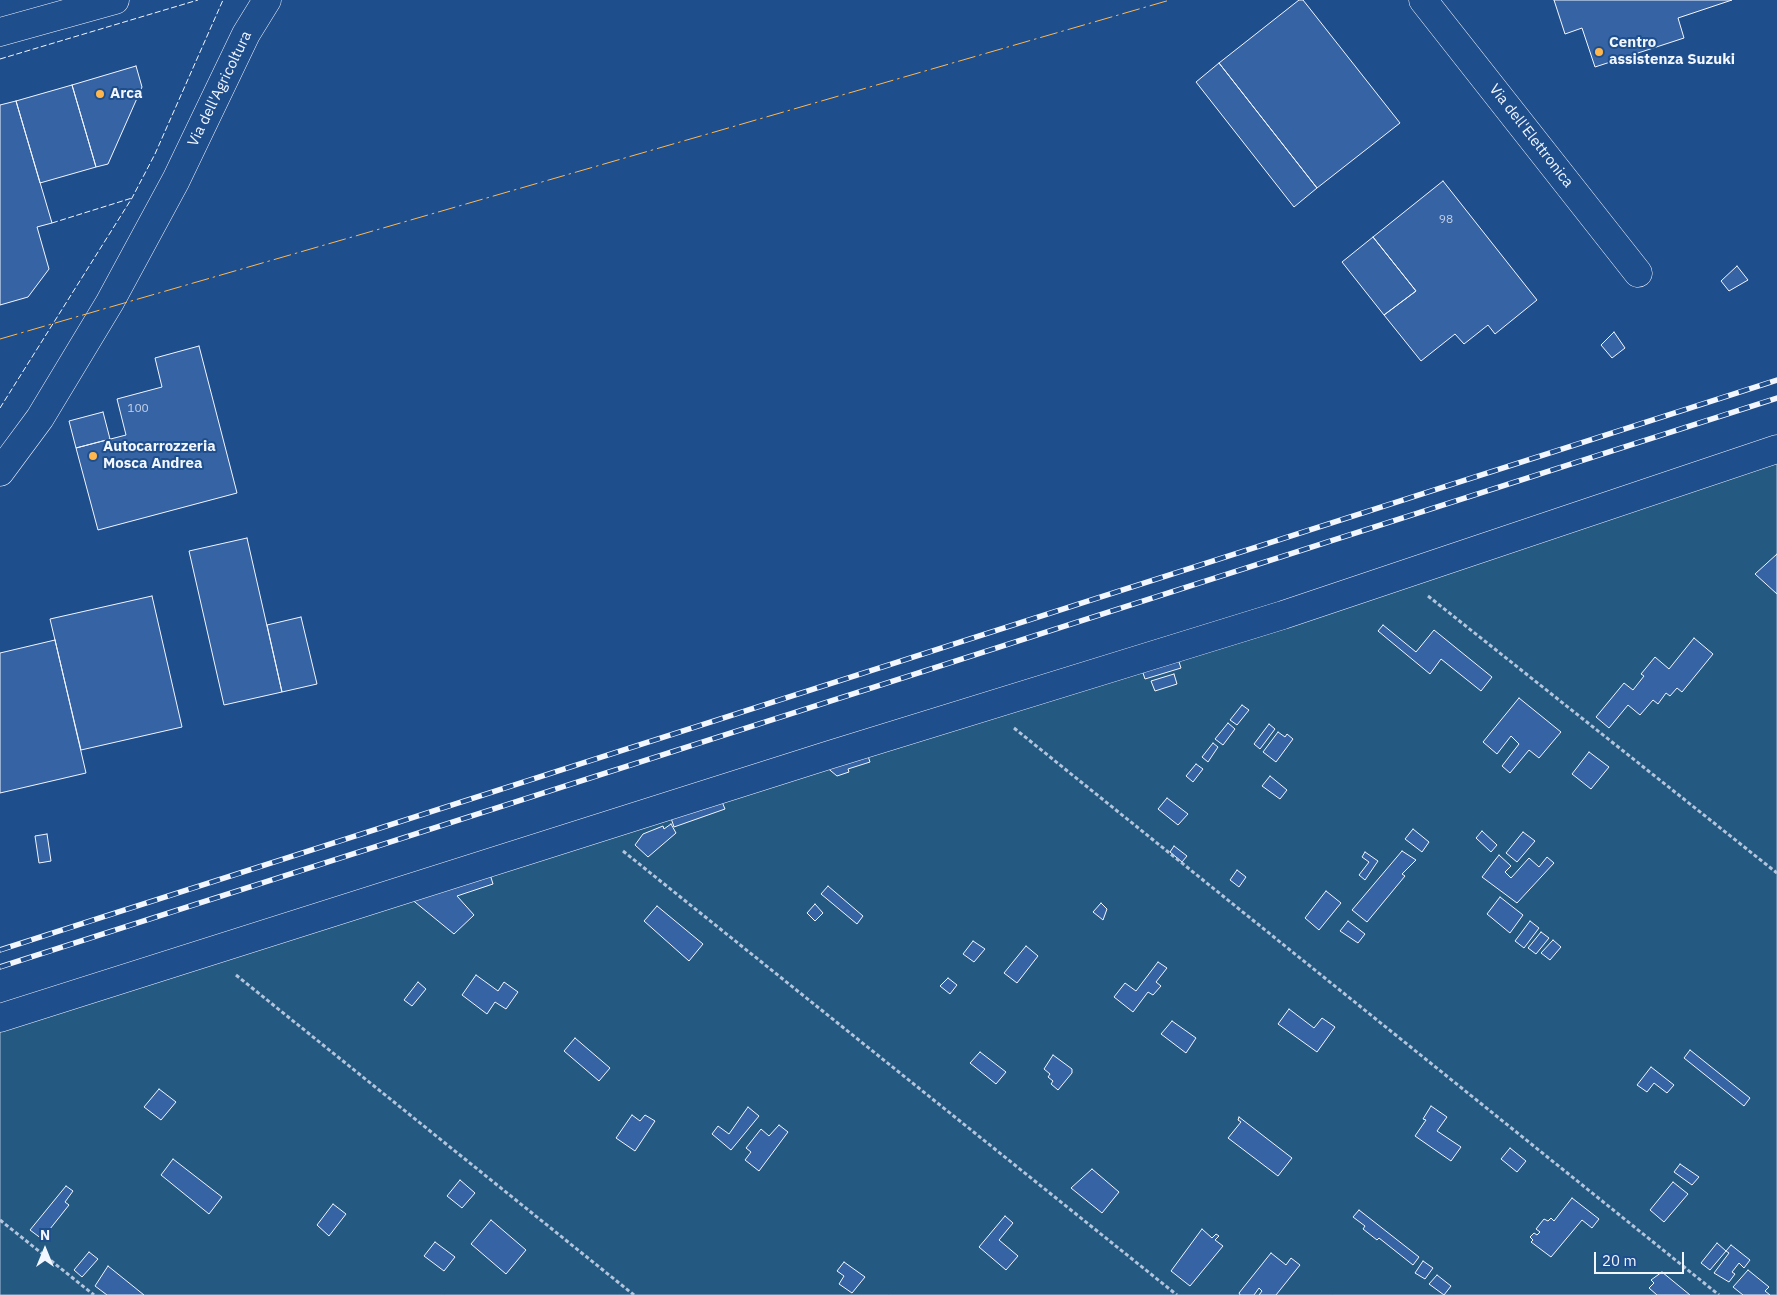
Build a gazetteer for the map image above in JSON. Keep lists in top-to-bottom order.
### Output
{
  "streets": {
    "street": ["Via dell'Agricoltura", "Via dell'Elettronica"]
  },
  "places": ["Centro assistenza Suzuki", "Arca", "Autocarrozzeria Mosca Andrea"],
  "house_numbers": ["98", "100"],
  "scale_bar": "20 m",
  "north": "top"
}
